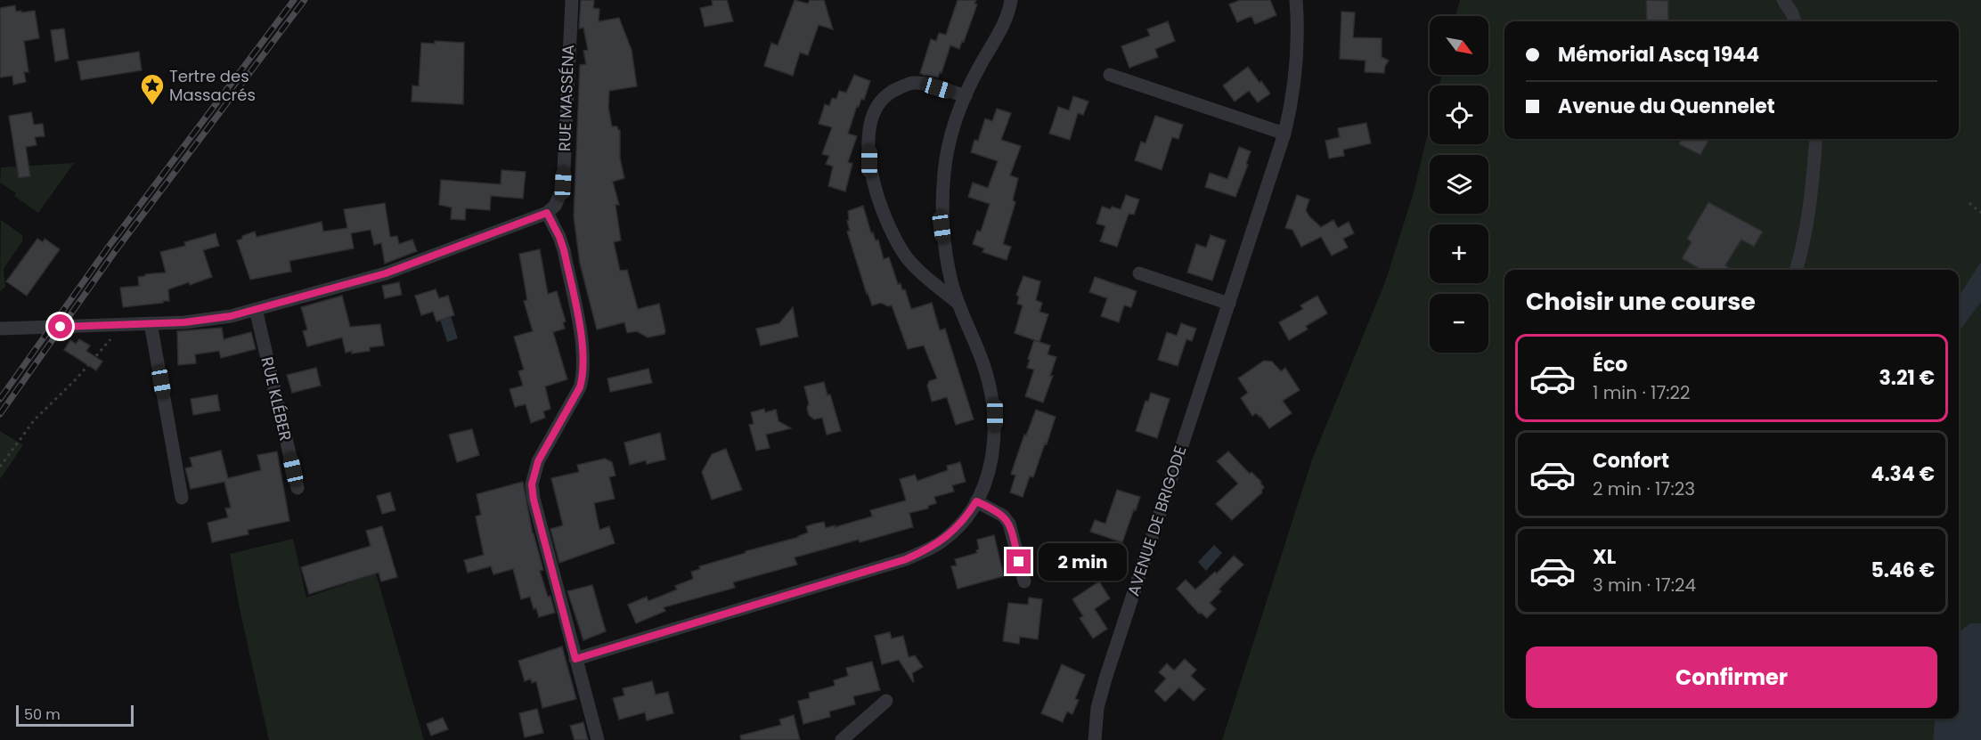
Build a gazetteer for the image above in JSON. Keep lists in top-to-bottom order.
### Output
{
  "streets": {
    "street": ["RUE MASSÉNA", "RUE KLÉBER", "AVENUE DE BRIGODE"]
  },
  "places": {
    "place": ["Tertre des Massacrés"]
  },
  "scale_bar": "50 m",
  "north": "bottom right",
  "page": {
    "map_buttons": ["+", "−"],
    "banner": ["Mémorial Ascq 1944", "Avenue du Quennelet"],
    "heading": "Choisir une course",
    "list": [
      {
        "name": "Éco",
        "note": "1 min · 17:22",
        "value": "3.21 €"
      },
      {
        "name": "Confort",
        "note": "2 min · 17:23",
        "value": "4.34 €"
      },
      {
        "name": "XL",
        "note": "3 min · 17:24",
        "value": "5.46 €"
      }
    ],
    "bubble": "2 min",
    "buttons": "Confirmer",
    "scale": "50 m"
  }
}
